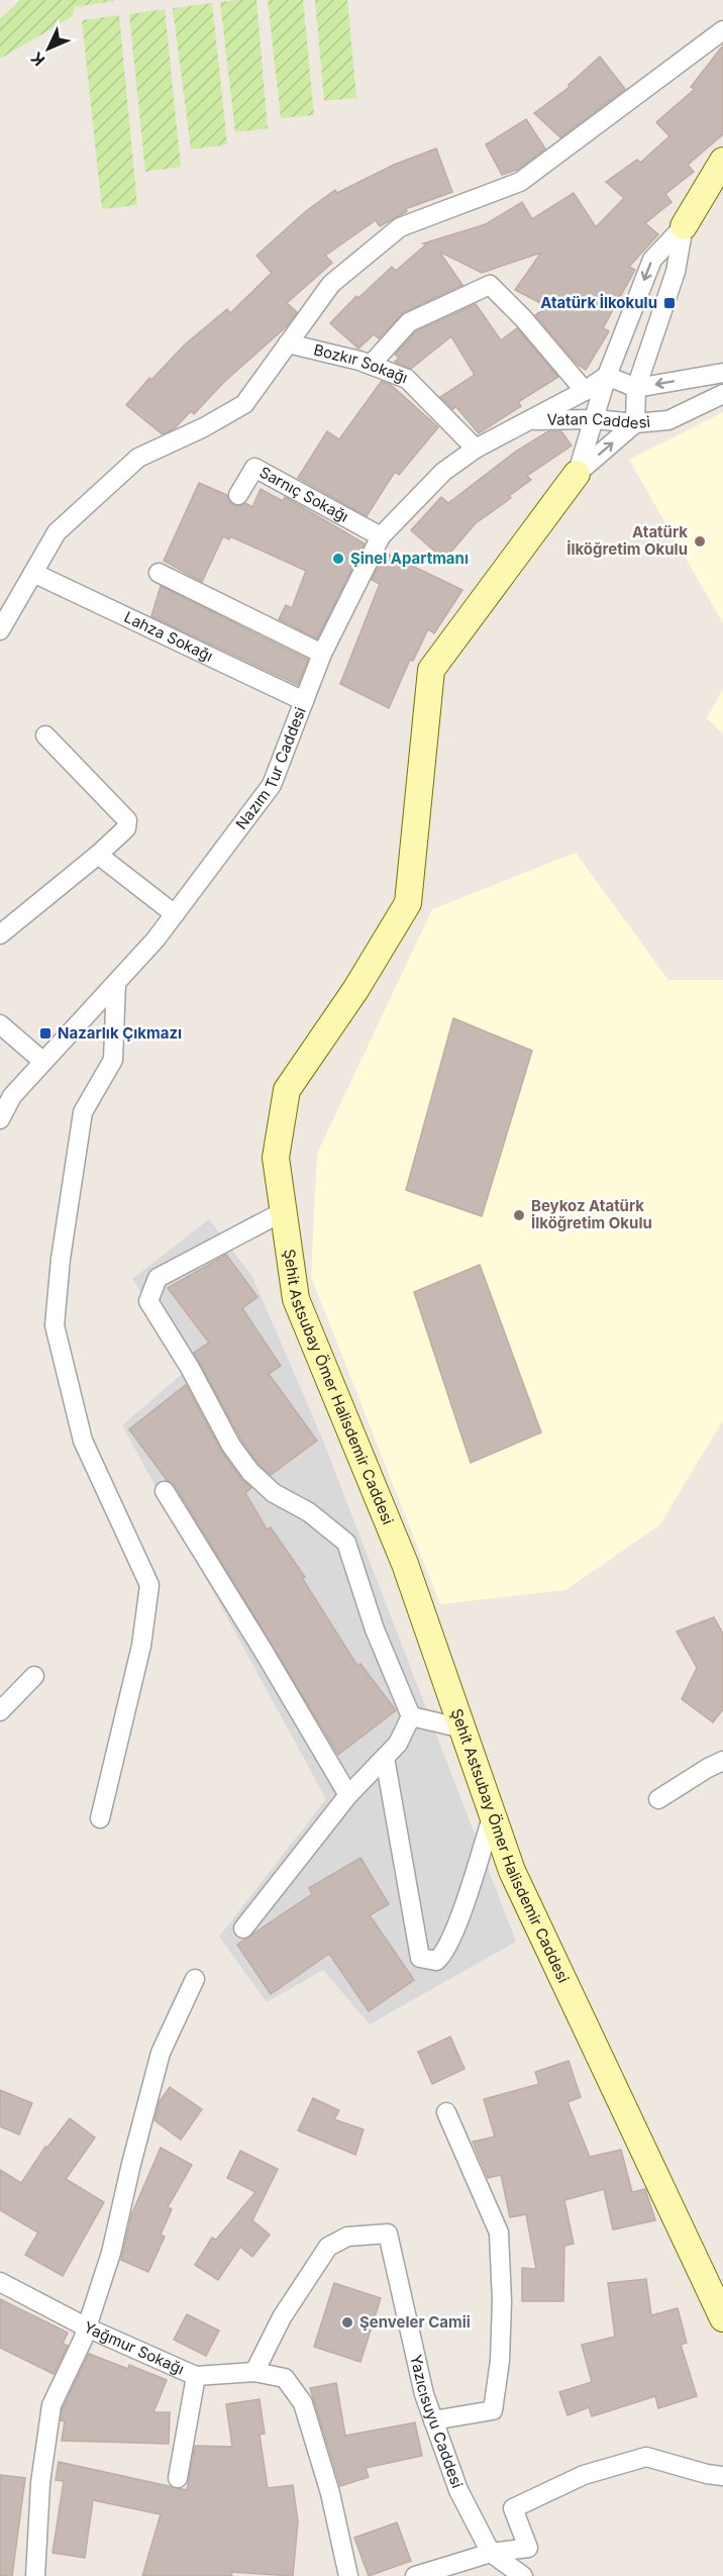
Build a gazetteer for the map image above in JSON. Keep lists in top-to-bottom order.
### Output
{
  "streets": {
    "street": [
      "Bozkır Sokağı",
      "Vatan Caddesi",
      "Sarnıç Sokağı",
      "Lahza Sokağı",
      "Nazım Tur Caddesi",
      "Şehit Astsubay Ömer Halisdemir Caddesi",
      "Yağmur Sokağı",
      "Yazıcısuyu Caddesi"
    ]
  },
  "crossings": [
    ["Bozkır Sokağı", "Nazım Tur Caddesi"],
    ["Vatan Caddesi", "Nazım Tur Caddesi"],
    ["Sarnıç Sokağı", "Nazım Tur Caddesi"],
    ["Lahza Sokağı", "Nazım Tur Caddesi"],
    ["Yağmur Sokağı", "Yazıcısuyu Caddesi"]
  ],
  "places": {
    "transit": ["Atatürk İlkokulu", "Nazarlık Çıkmazı"],
    "other": [
      "Atatürk İlköğretim Okulu",
      "Şinel Apartmanı",
      "Beykoz Atatürk İlköğretim Okulu",
      "Şenveler Camii"
    ]
  },
  "north": "bottom left"
}
